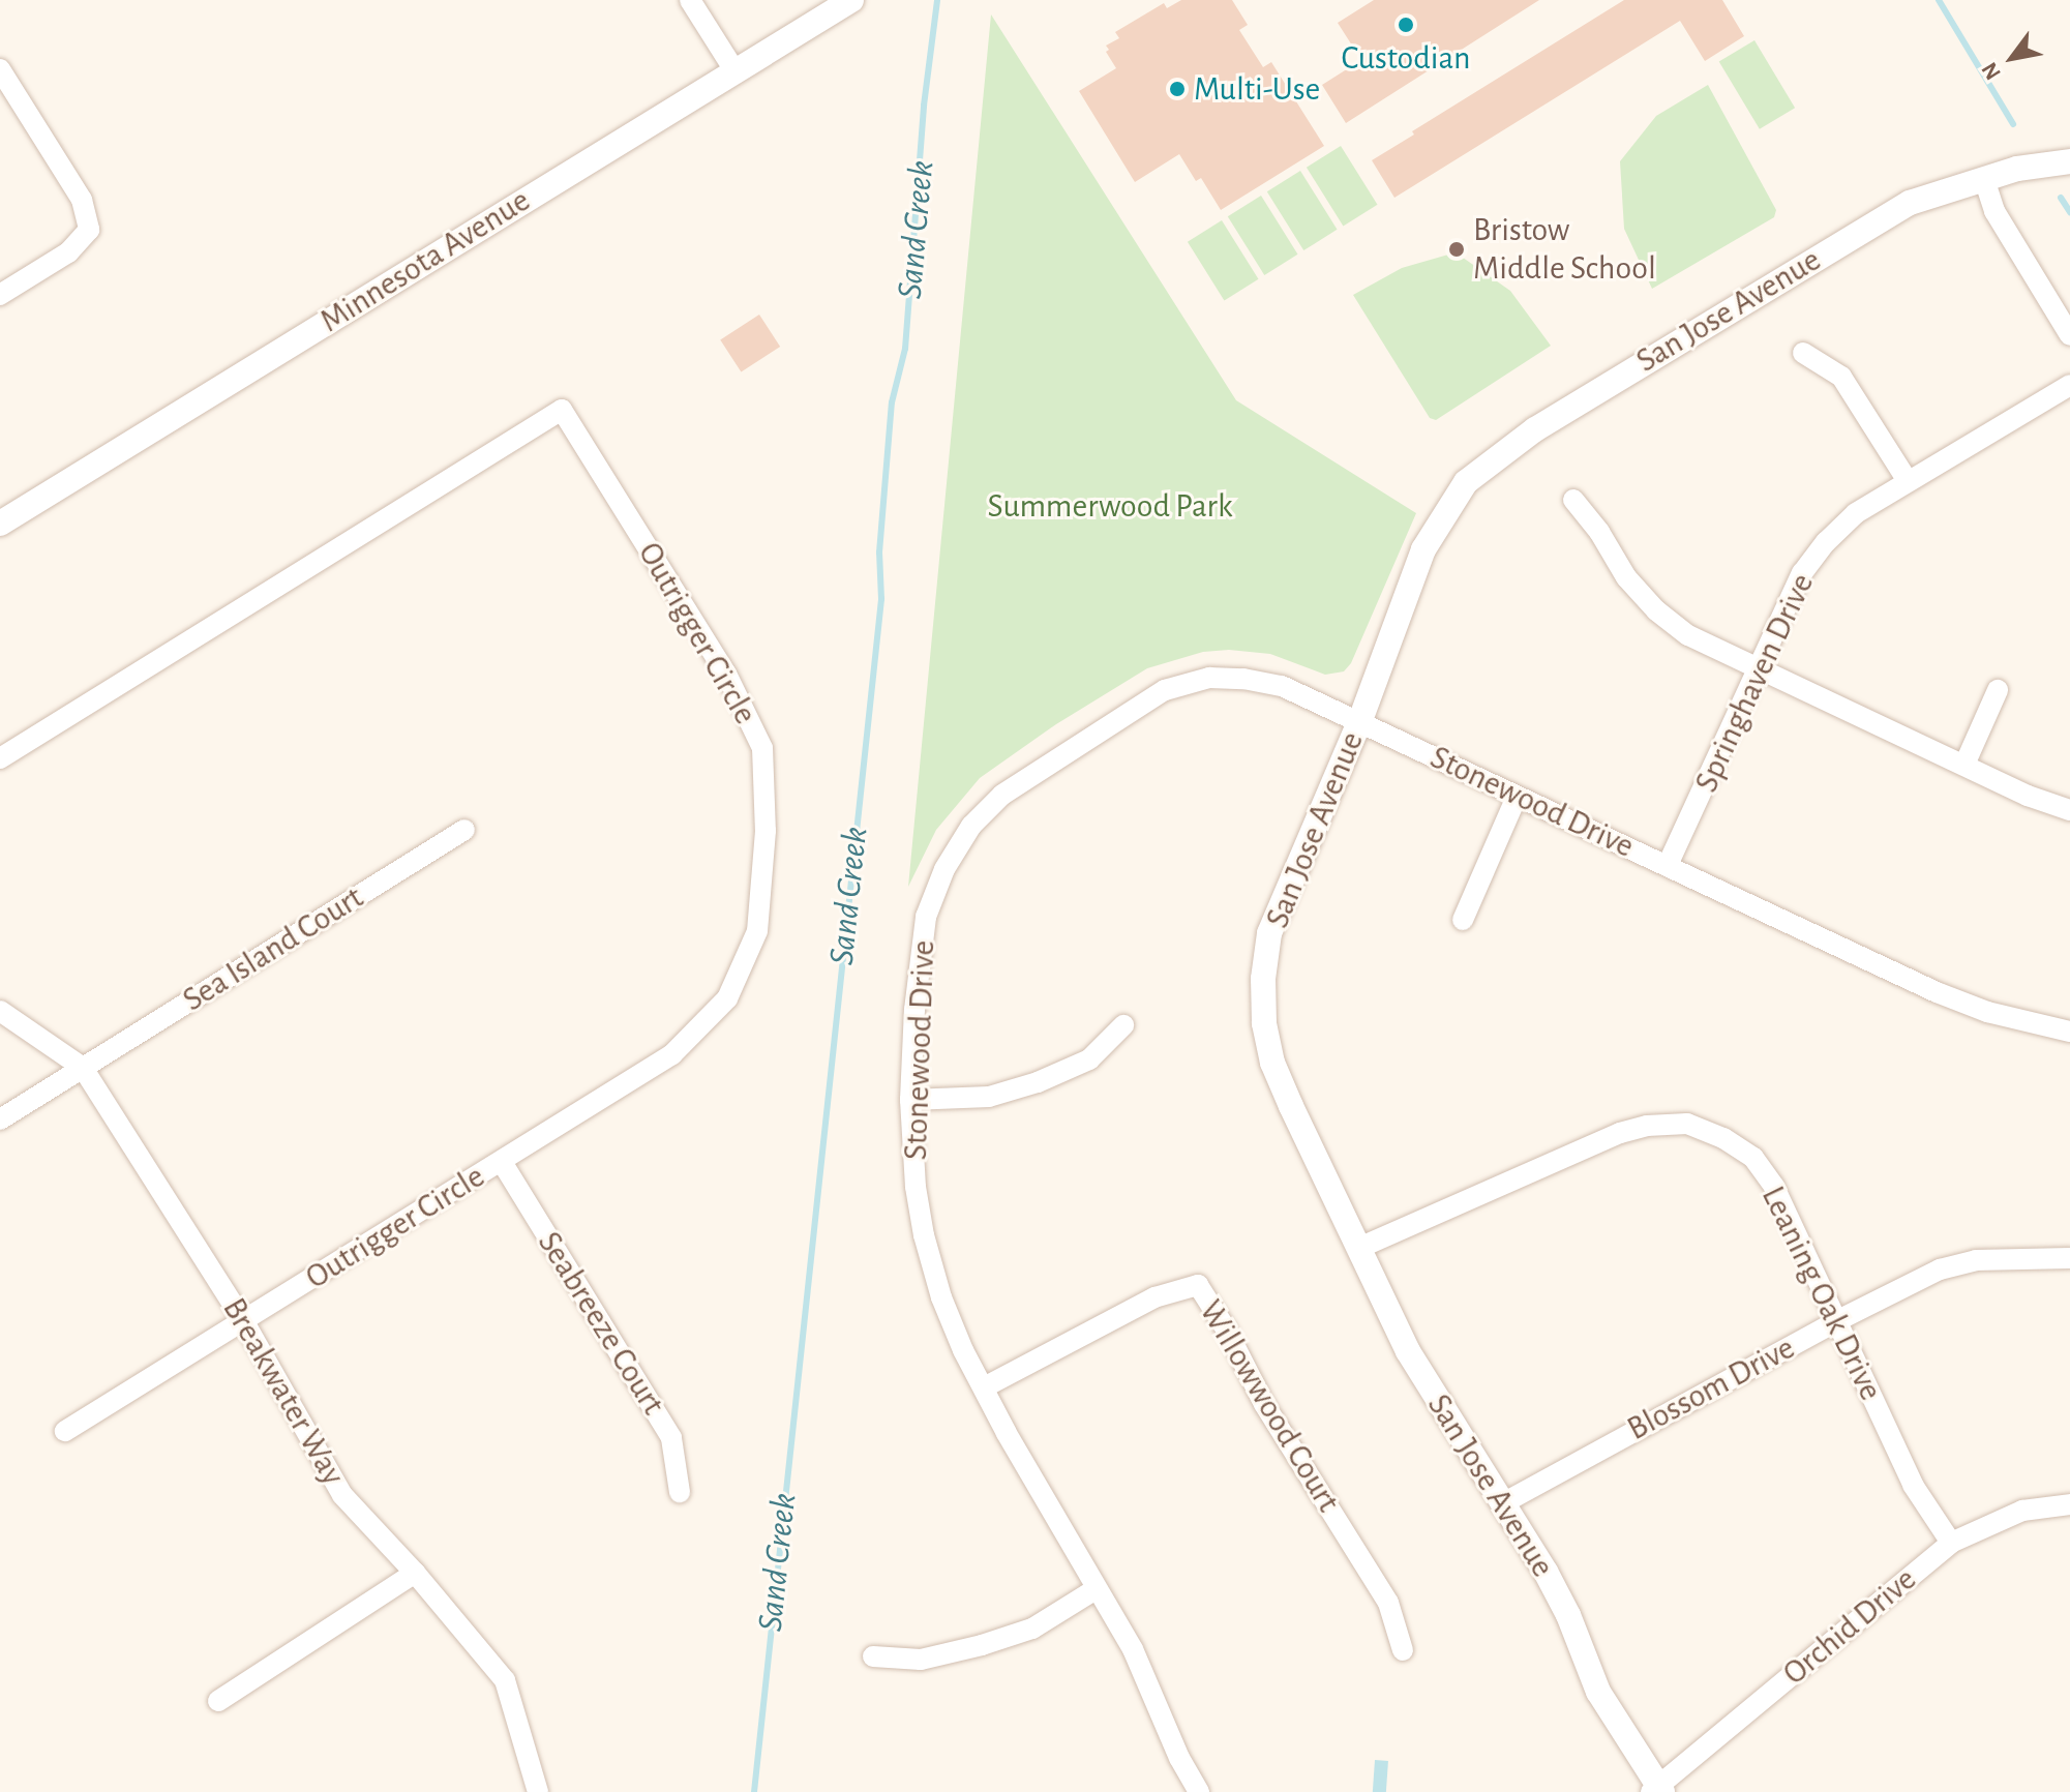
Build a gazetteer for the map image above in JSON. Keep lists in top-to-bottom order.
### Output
{
  "streets": {
    "street": [
      "Minnesota Avenue",
      "San Jose Avenue",
      "Outrigger Circle",
      "Springhaven Drive",
      "Stonewood Drive",
      "Sea Island Court",
      "Leaning Oak Drive",
      "Seabreeze Court",
      "Blossom Drive",
      "Breakwater Way",
      "Willowwood Court",
      "Orchid Drive"
    ]
  },
  "crossings": [
    ["San Jose Avenue", "Stonewood Drive"],
    ["San Jose Avenue", "Leaning Oak Drive"],
    ["San Jose Avenue", "Blossom Drive"],
    ["San Jose Avenue", "Orchid Drive"],
    ["Outrigger Circle", "Seabreeze Court"],
    ["Outrigger Circle", "Breakwater Way"],
    ["Springhaven Drive", "Stonewood Drive"],
    ["Stonewood Drive", "Willowwood Court"],
    ["Sea Island Court", "Breakwater Way"],
    ["Leaning Oak Drive", "Blossom Drive"],
    ["Leaning Oak Drive", "Orchid Drive"]
  ],
  "water": ["Sand Creek"],
  "parks": ["Summerwood Park"],
  "places": ["Custodian", "Multi-Use", "Bristow Middle School"],
  "north": "bottom left"
}
